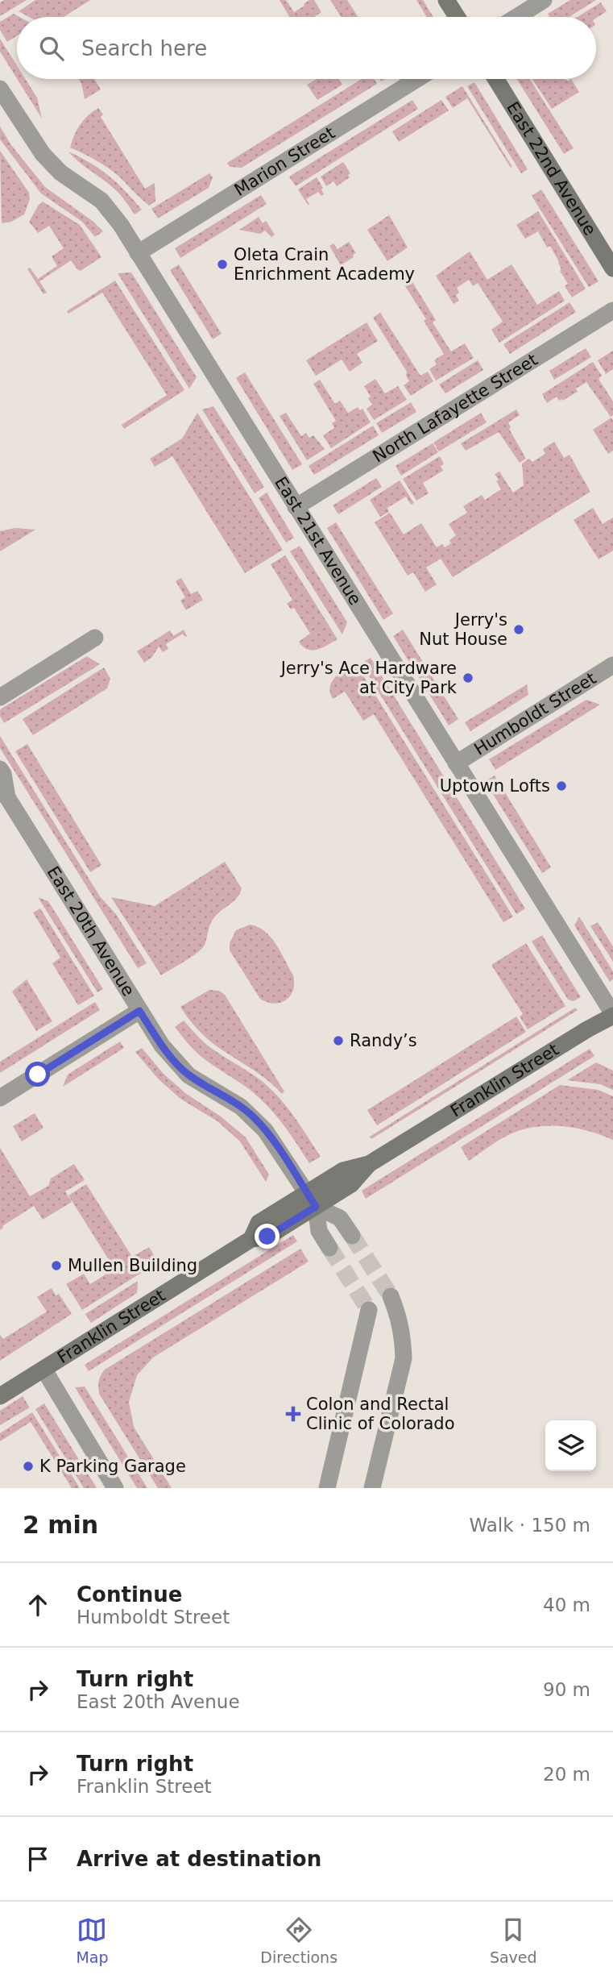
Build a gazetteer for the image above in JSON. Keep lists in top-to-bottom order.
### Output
{
  "streets": {
    "street": [
      "Marion Street",
      "East 22nd Avenue",
      "North Lafayette Street",
      "East 21st Avenue",
      "Humboldt Street",
      "East 20th Avenue",
      "Franklin Street"
    ]
  },
  "crossings": [
    ["Marion Street", "East 21st Avenue"],
    ["North Lafayette Street", "East 21st Avenue"],
    ["East 21st Avenue", "Humboldt Street"],
    ["East 21st Avenue", "Franklin Street"],
    ["East 20th Avenue", "Franklin Street"]
  ],
  "places": {
    "other": [
      "Oleta Crain Enrichment Academy",
      "Jerry's Nut House",
      "Jerry's Ace Hardware at City Park",
      "Uptown Lofts",
      "Randy’s",
      "Mullen Building",
      "K Parking Garage"
    ],
    "health": ["Colon and Rectal Clinic of Colorado"]
  },
  "page": {
    "search": "Search here",
    "heading": ["2 min", "Walk · 150 m"],
    "list": [
      ["Continue", "Humboldt Street", "40 m"],
      ["Turn right", "East 20th Avenue", "90 m"],
      ["Turn right", "Franklin Street", "20 m"],
      "Arrive at destination"
    ],
    "nav": ["Map", "Directions", "Saved"]
  }
}
